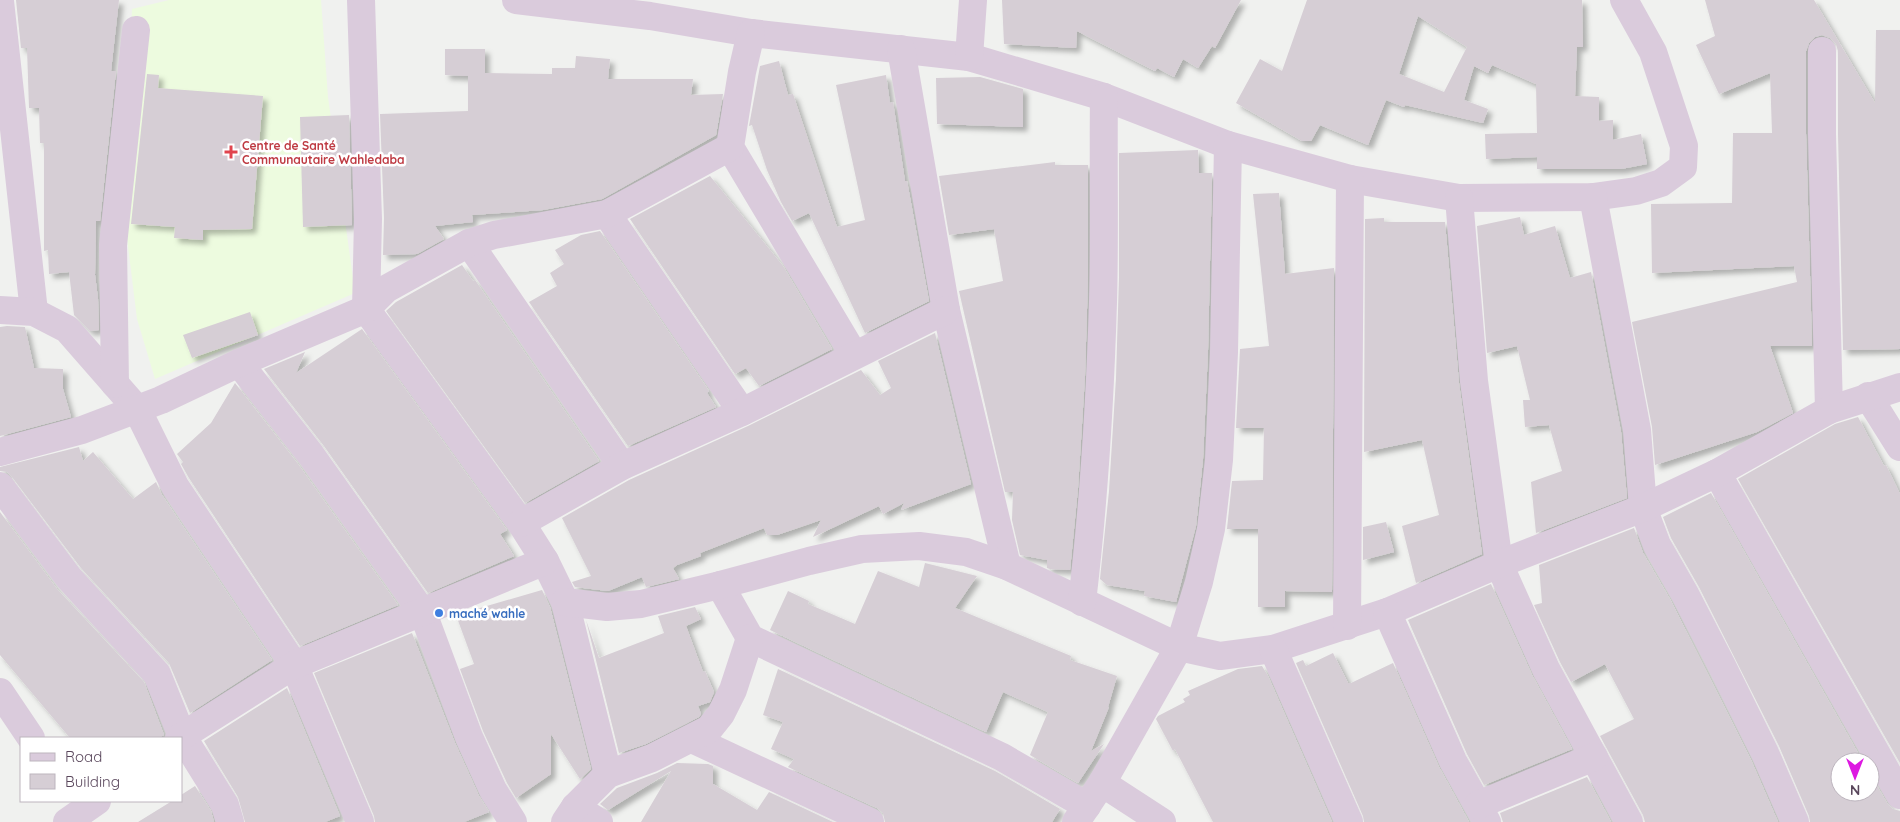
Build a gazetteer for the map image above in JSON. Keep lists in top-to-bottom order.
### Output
{
  "places": {
    "health": ["Centre de Santé Communautaire Wahledaba"],
    "other": ["maché wahle"]
  },
  "legend": ["Road", "Building"],
  "north": "bottom"
}
